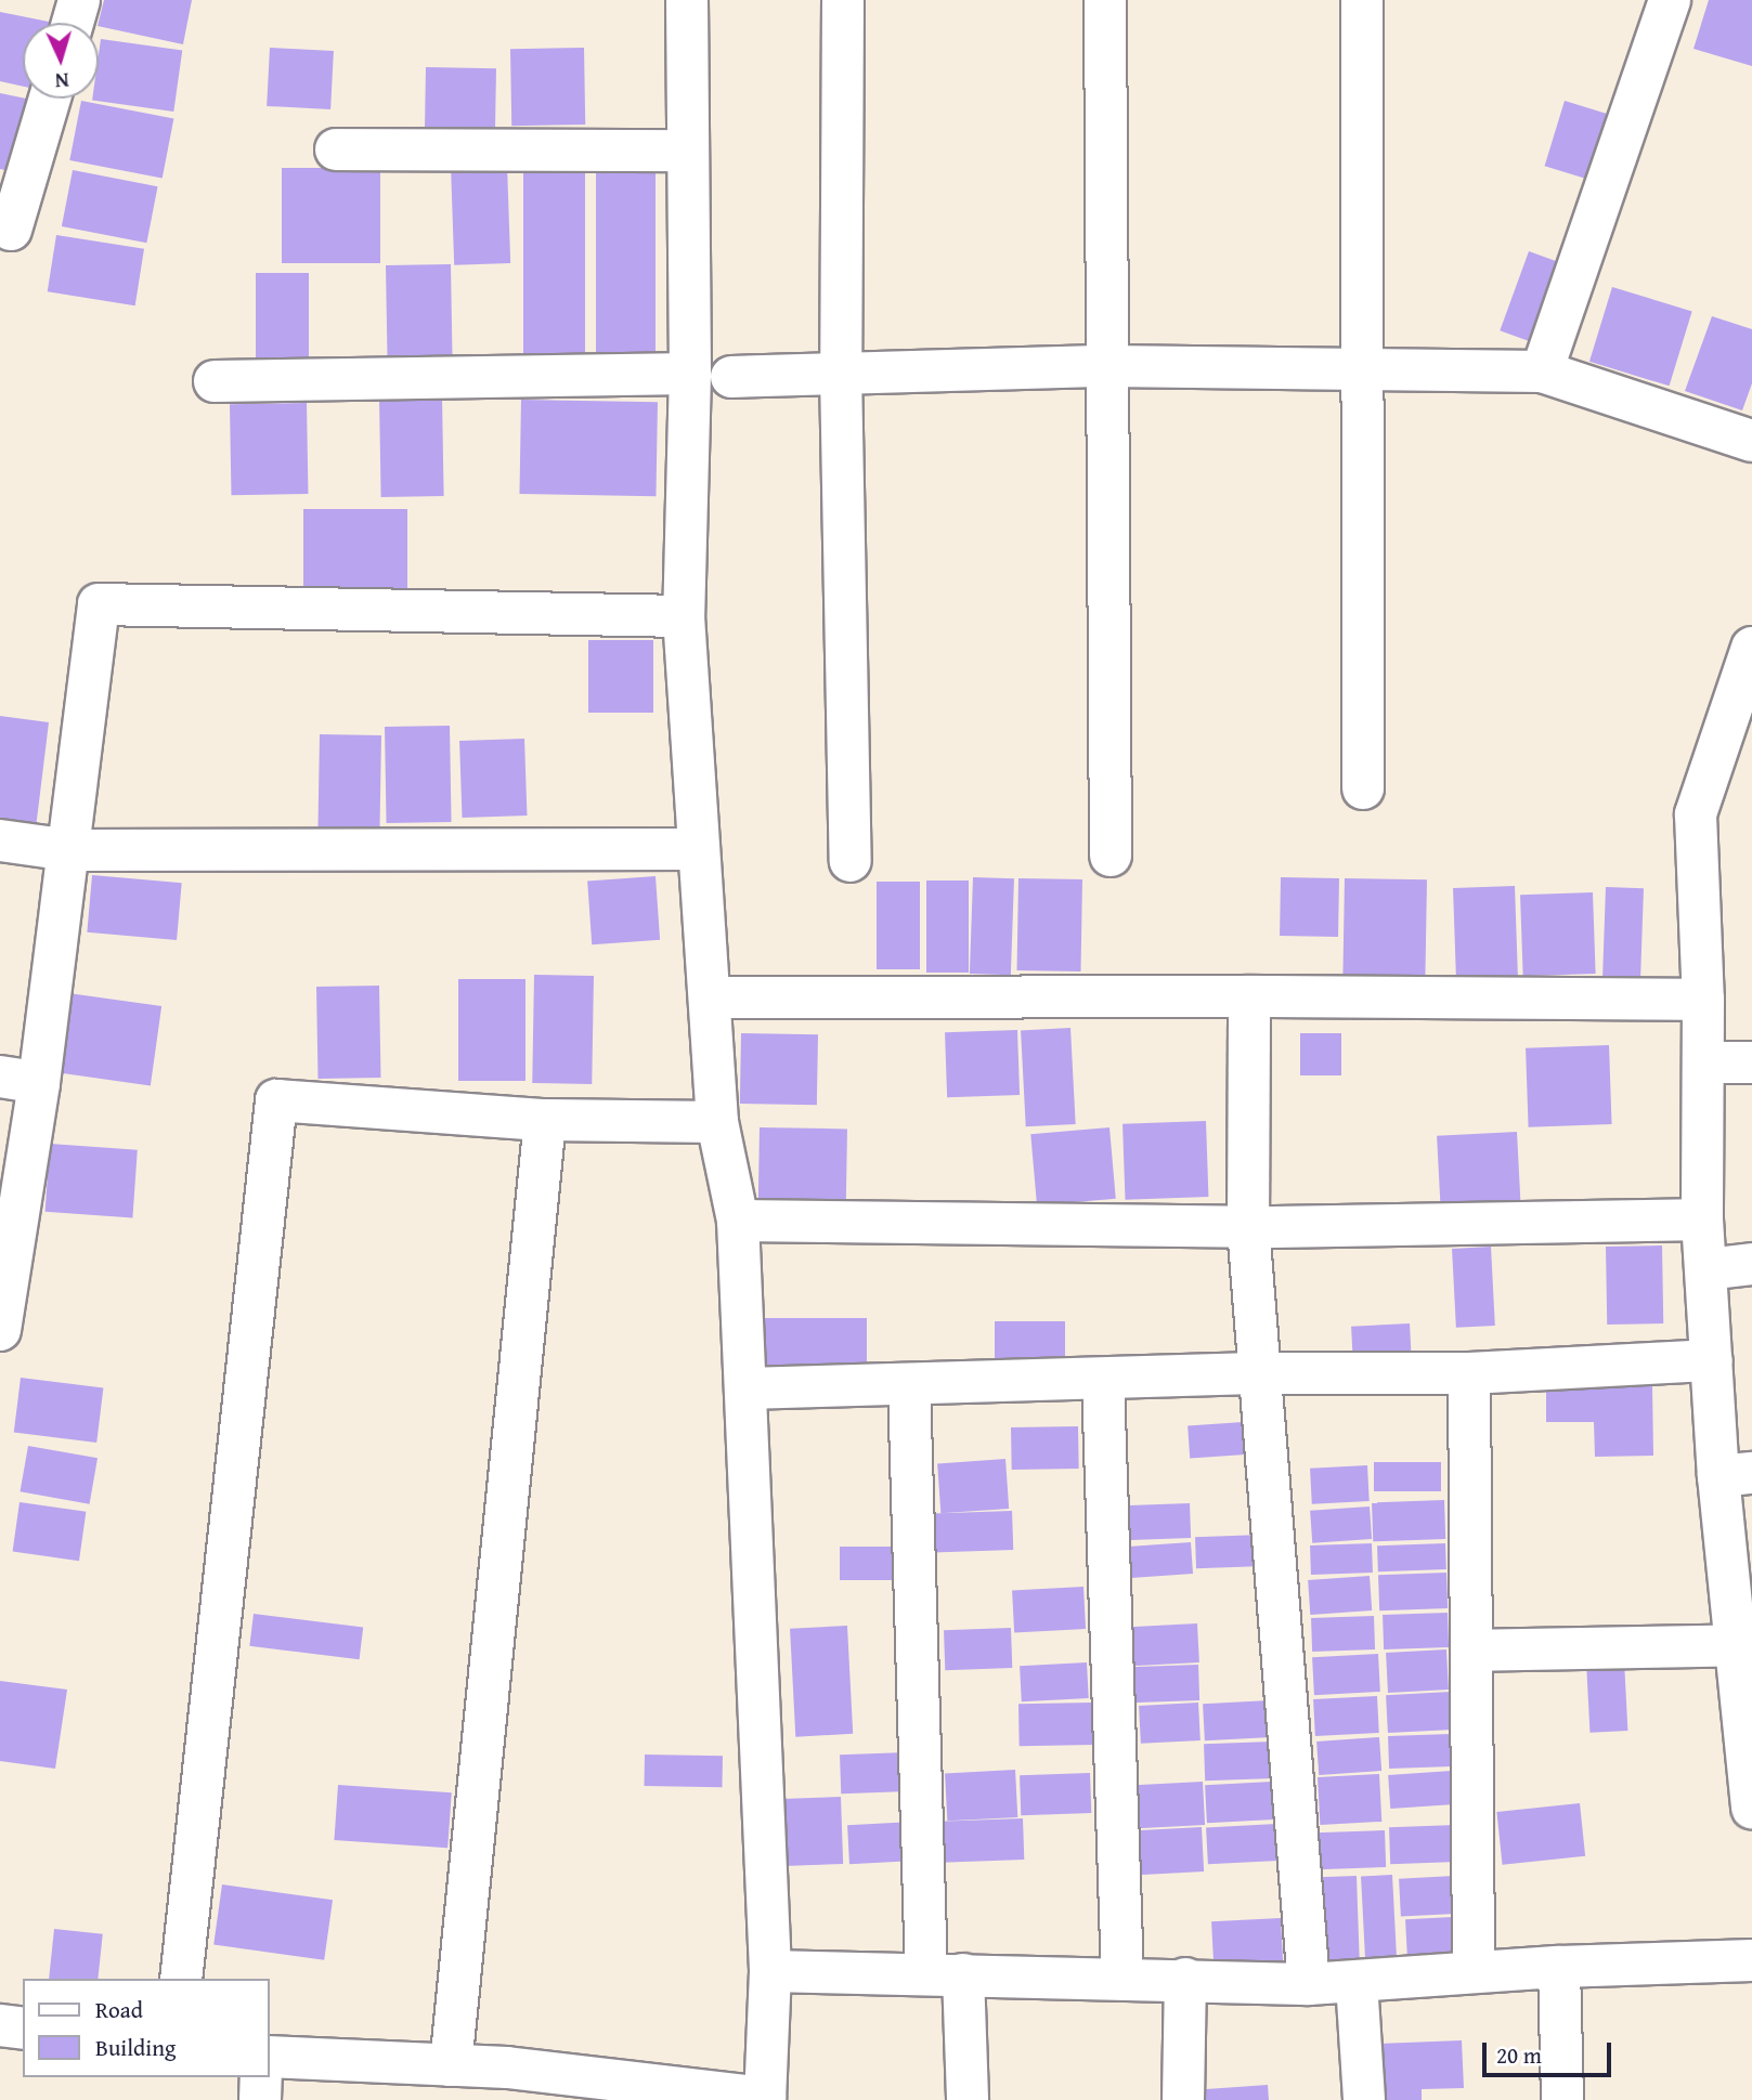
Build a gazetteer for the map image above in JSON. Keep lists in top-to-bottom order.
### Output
{
  "legend": ["Road", "Building"],
  "scale_bar": "20 m",
  "north": "bottom"
}
